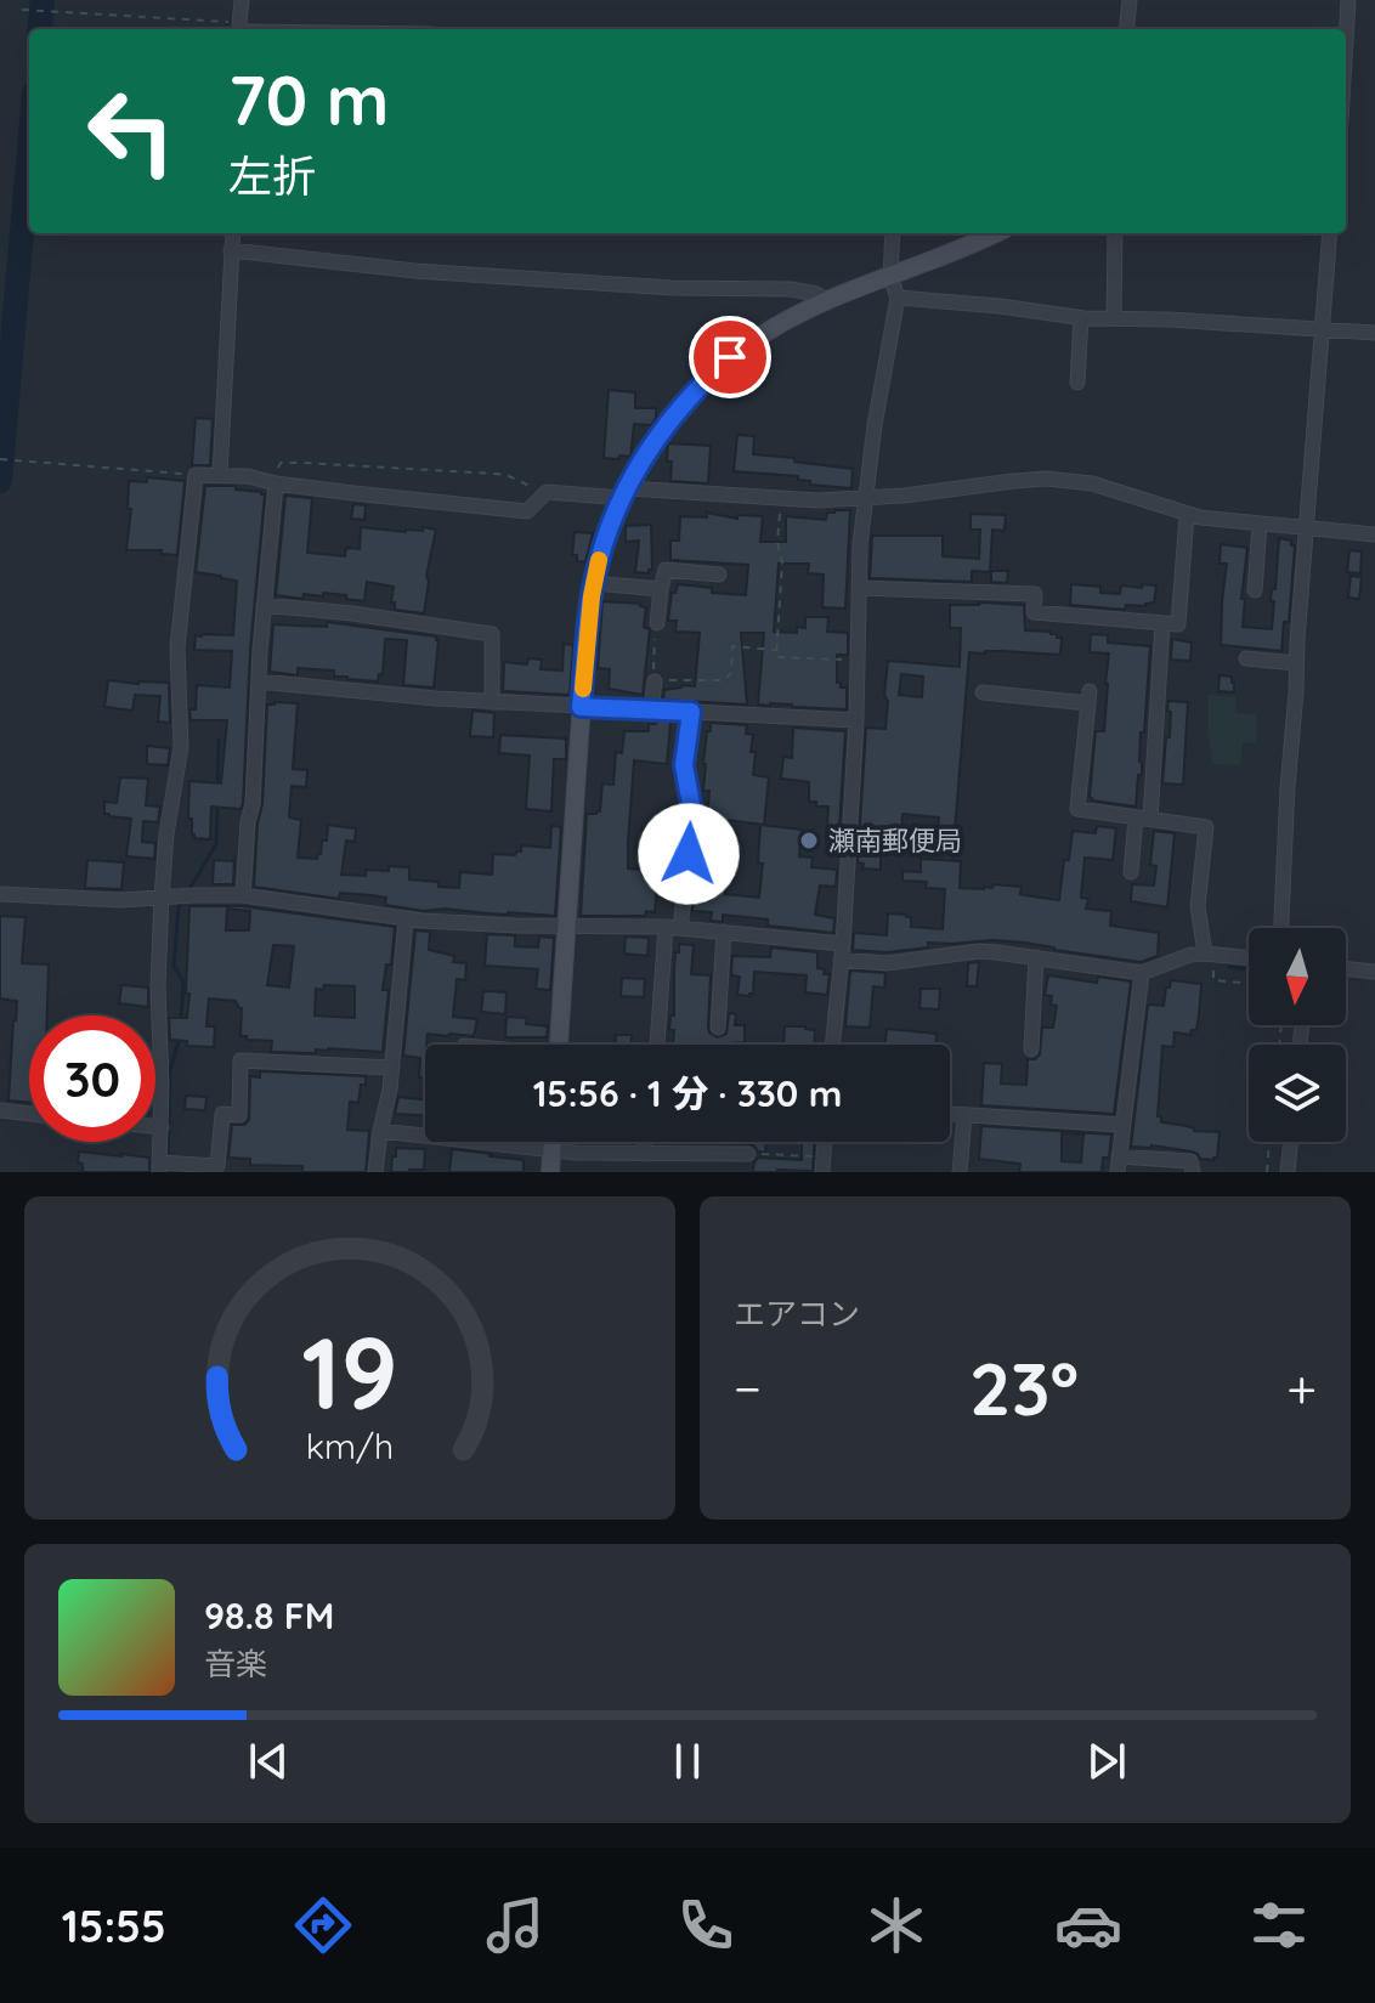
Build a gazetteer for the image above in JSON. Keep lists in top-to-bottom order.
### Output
{
  "places": ["瀬南郵便局"],
  "north": "bottom",
  "page": {
    "turn": ["70 m", "左折"],
    "limit": "30",
    "trip": "15:56 · 1 分 · 330 m",
    "tile": "エアコン",
    "heat": ["−", "23°", "+"],
    "song": ["98.8 FM", "音楽"],
    "tabs": "15:55",
    "gauge": ["19", "km/h"]
  }
}
